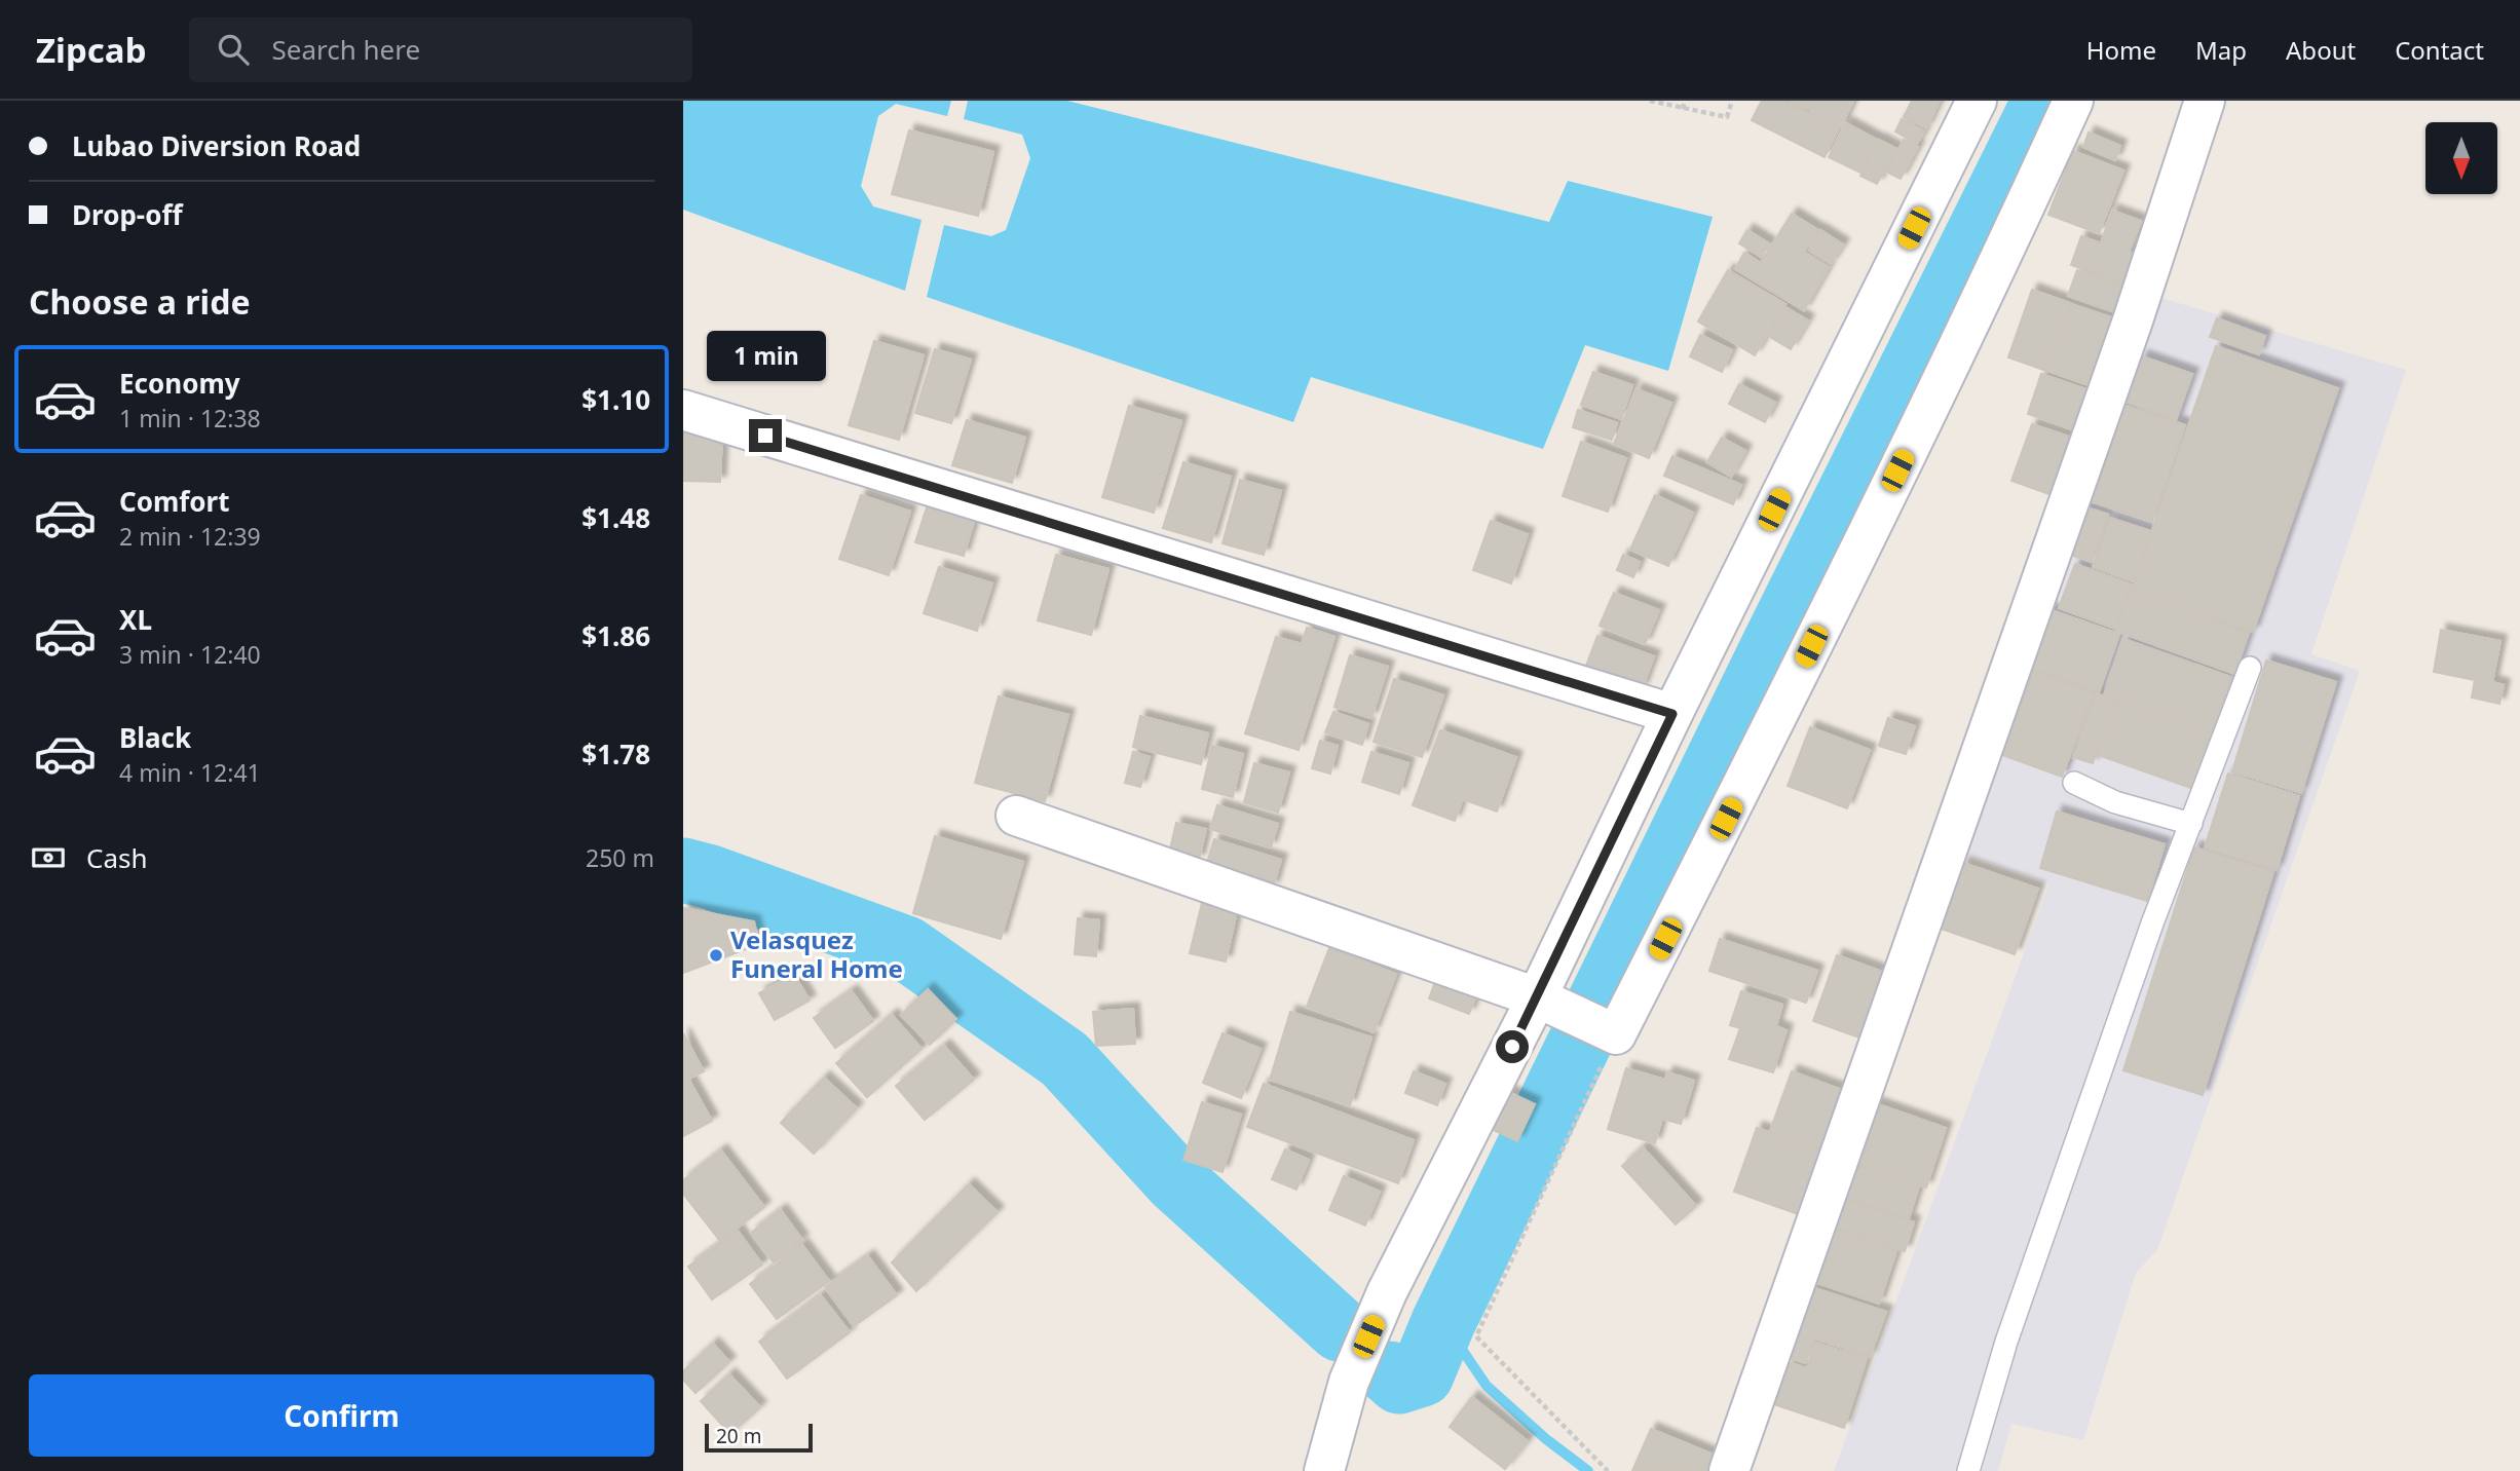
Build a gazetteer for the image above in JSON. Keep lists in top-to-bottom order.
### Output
{
  "places": ["Velasquez Funeral Home"],
  "scale_bar": "20 m",
  "north": "bottom",
  "page": {
    "header": "Zipcab",
    "search": "Search here",
    "nav": [
      "Home",
      "Map",
      "About",
      "Contact"
    ],
    "banner": ["Lubao Diversion Road", "Drop-off"],
    "heading": "Choose a ride",
    "bubble": "1 min",
    "list": [
      {
        "name": "Economy",
        "note": "1 min · 12:38",
        "value": "$1.10"
      },
      {
        "name": "Comfort",
        "note": "2 min · 12:39",
        "value": "$1.48"
      },
      {
        "name": "XL",
        "note": "3 min · 12:40",
        "value": "$1.86"
      },
      {
        "name": "Black",
        "note": "4 min · 12:41",
        "value": "$1.78"
      }
    ],
    "pay": ["Cash", "250 m"],
    "buttons": "Confirm",
    "scale": "20 m"
  }
}
